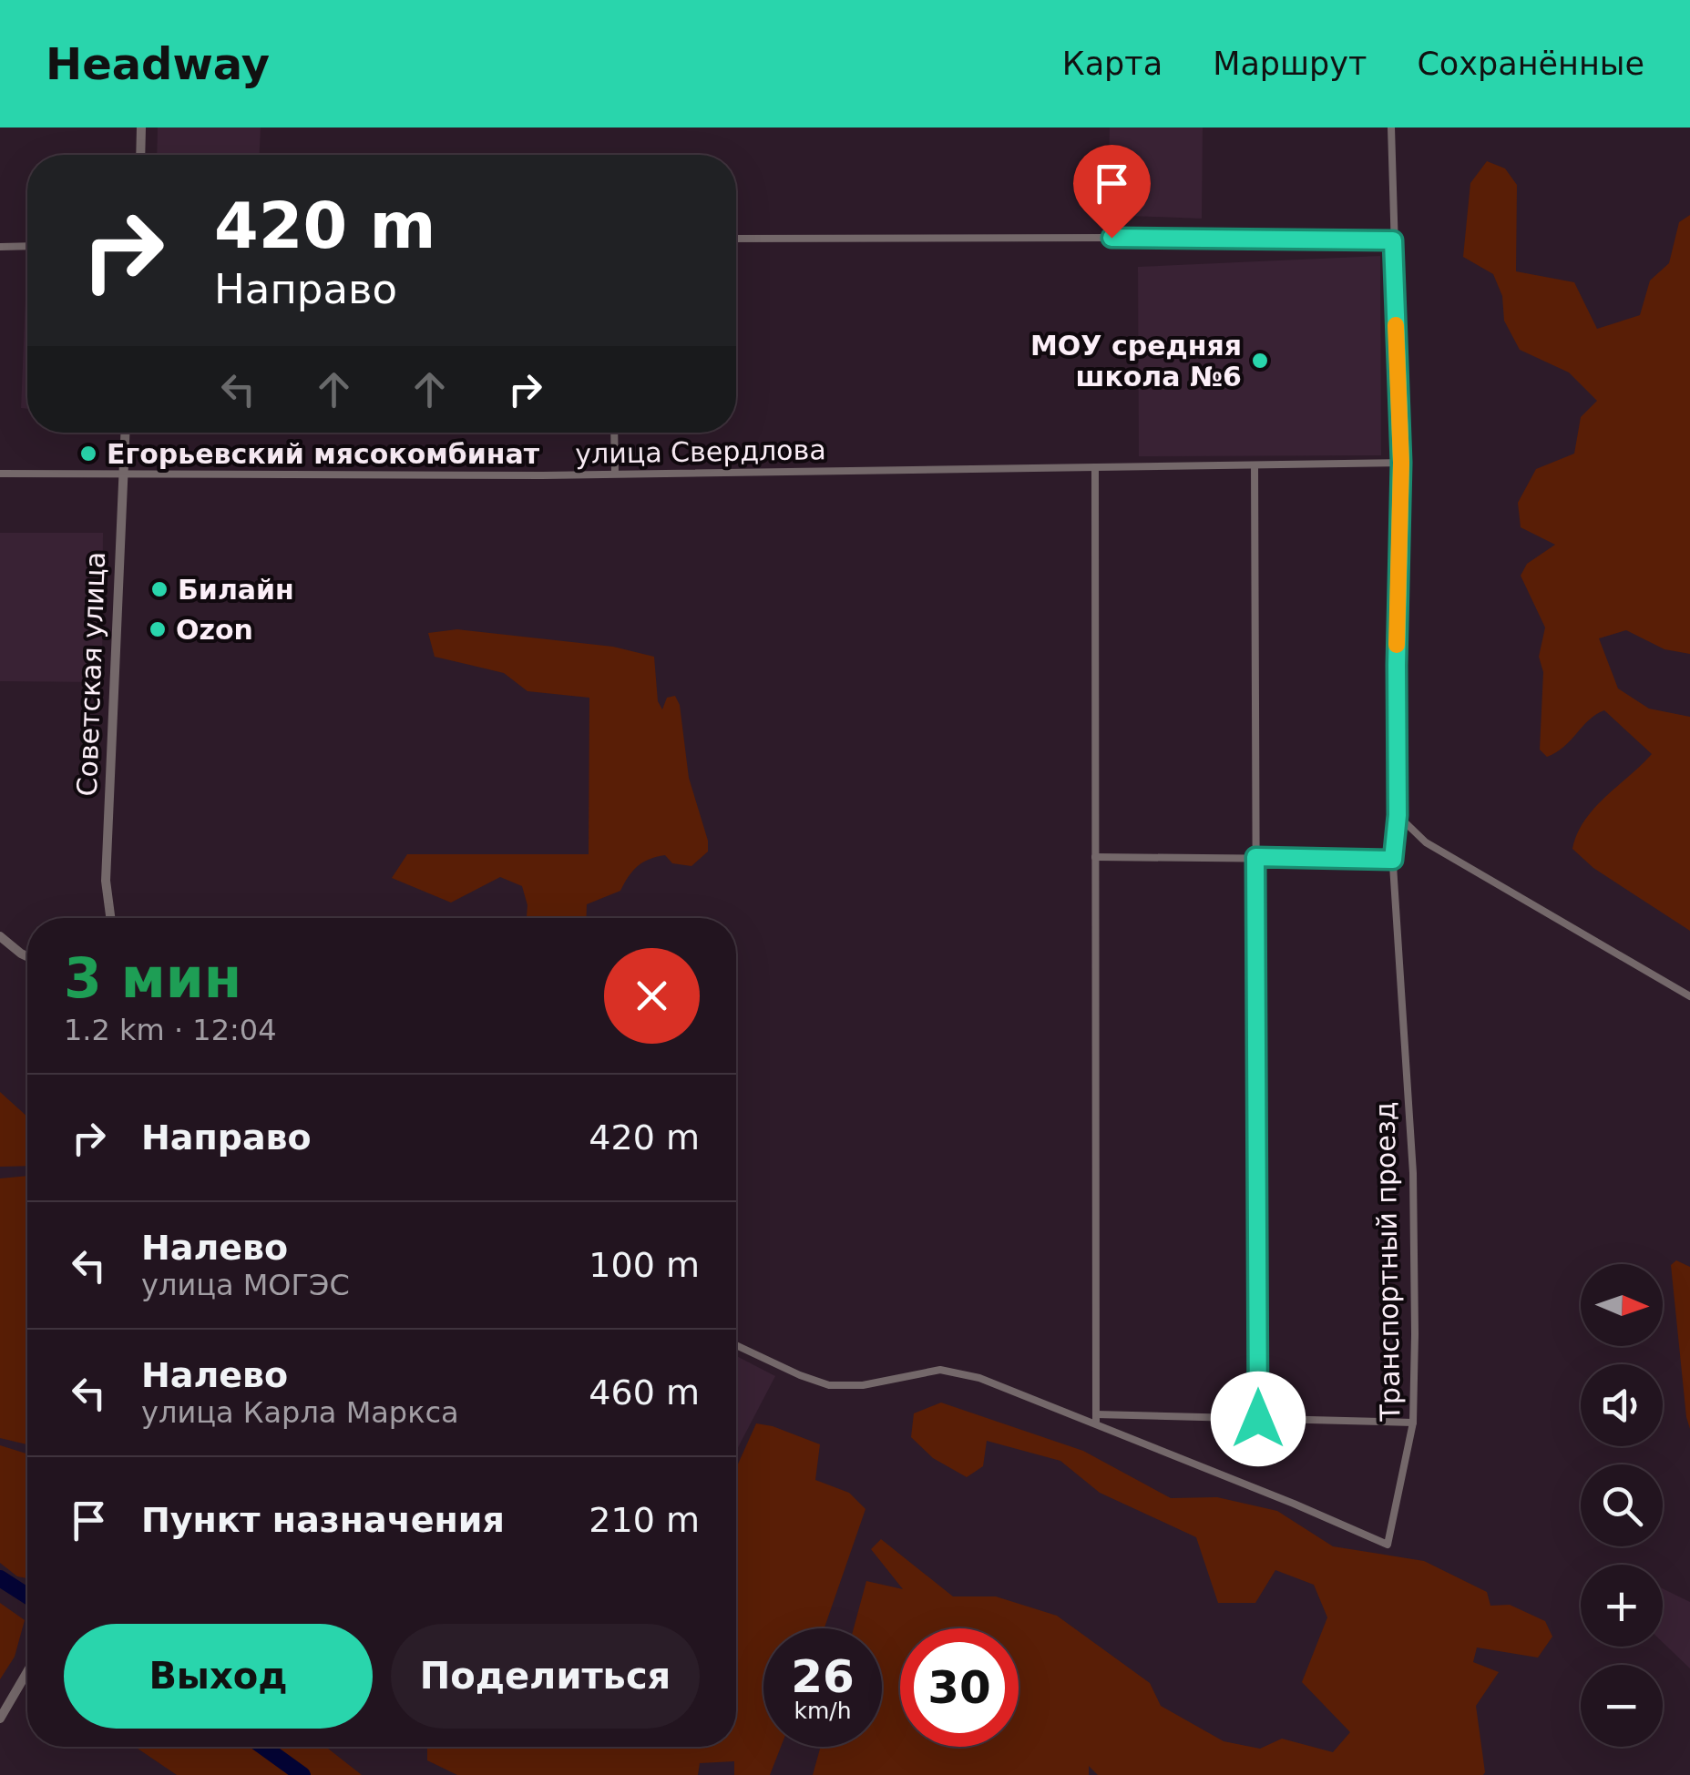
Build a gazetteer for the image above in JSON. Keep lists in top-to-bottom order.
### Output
{
  "streets": {
    "street": ["улица Свердлова", "Советская улица", "Транспортный проезд"]
  },
  "crossings": [
    ["улица Свердлова", "Советская улица"],
    ["улица Свердлова", "Транспортный проезд"]
  ],
  "places": [
    "МОУ средняя школа №6",
    "Егорьевский мясокомбинат",
    "Билайн",
    "Ozon"
  ],
  "north": "right",
  "page": {
    "header": "Headway",
    "nav": ["Карта", "Маршрут", "Сохранённые"],
    "turn": ["420 m", "Направо"],
    "heading": ["3 мин", "1.2 km · 12:04"],
    "list": [
      {
        "name": "Направо",
        "value": "420 m"
      },
      {
        "name": "Налево",
        "note": "улица МОГЭС",
        "value": "100 m"
      },
      {
        "name": "Налево",
        "note": "улица Карла Маркса",
        "value": "460 m"
      },
      {
        "name": "Пункт назначения",
        "value": "210 m"
      }
    ],
    "map_buttons": ["+", "−"],
    "buttons": ["Выход", "Поделиться"],
    "speed": "26 km/h",
    "limit": "30"
  }
}
